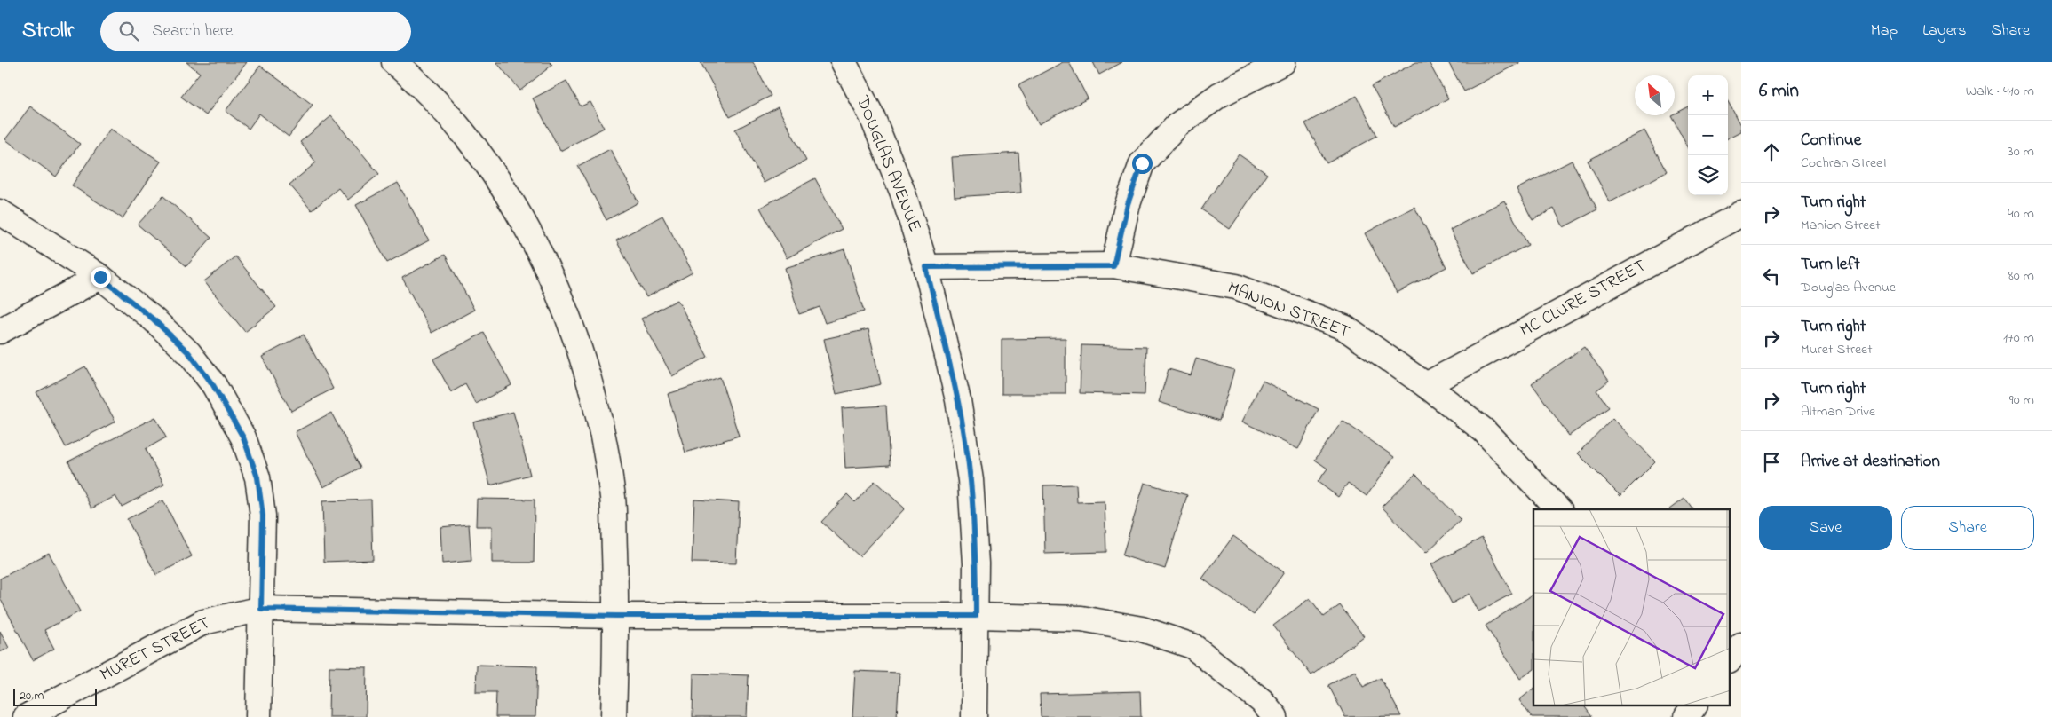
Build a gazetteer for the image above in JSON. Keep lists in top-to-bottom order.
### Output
{
  "streets": {
    "street": [
      "DOUGLAS AVENUE",
      "MC CLURE STREET",
      "MANION STREET",
      "MURET STREET"
    ]
  },
  "crossings": [
    ["DOUGLAS AVENUE", "MANION STREET"],
    ["DOUGLAS AVENUE", "MURET STREET"],
    ["MC CLURE STREET", "MANION STREET"]
  ],
  "scale_bar": "20 m",
  "north": "top left",
  "page": {
    "header": "Strollr",
    "search": "Search here",
    "nav": ["Map", "Layers", "Share"],
    "heading": ["6 min", "Walk · 410 m"],
    "map_buttons": ["+", "−"],
    "list": [
      ["Continue", "Cochran Street", "30 m"],
      ["Turn right", "Manion Street", "40 m"],
      ["Turn left", "Douglas Avenue", "80 m"],
      ["Turn right", "Muret Street", "170 m"],
      ["Turn right", "Altman Drive", "90 m"],
      "Arrive at destination"
    ],
    "buttons": ["Save", "Share"],
    "scale": "20 m"
  }
}
